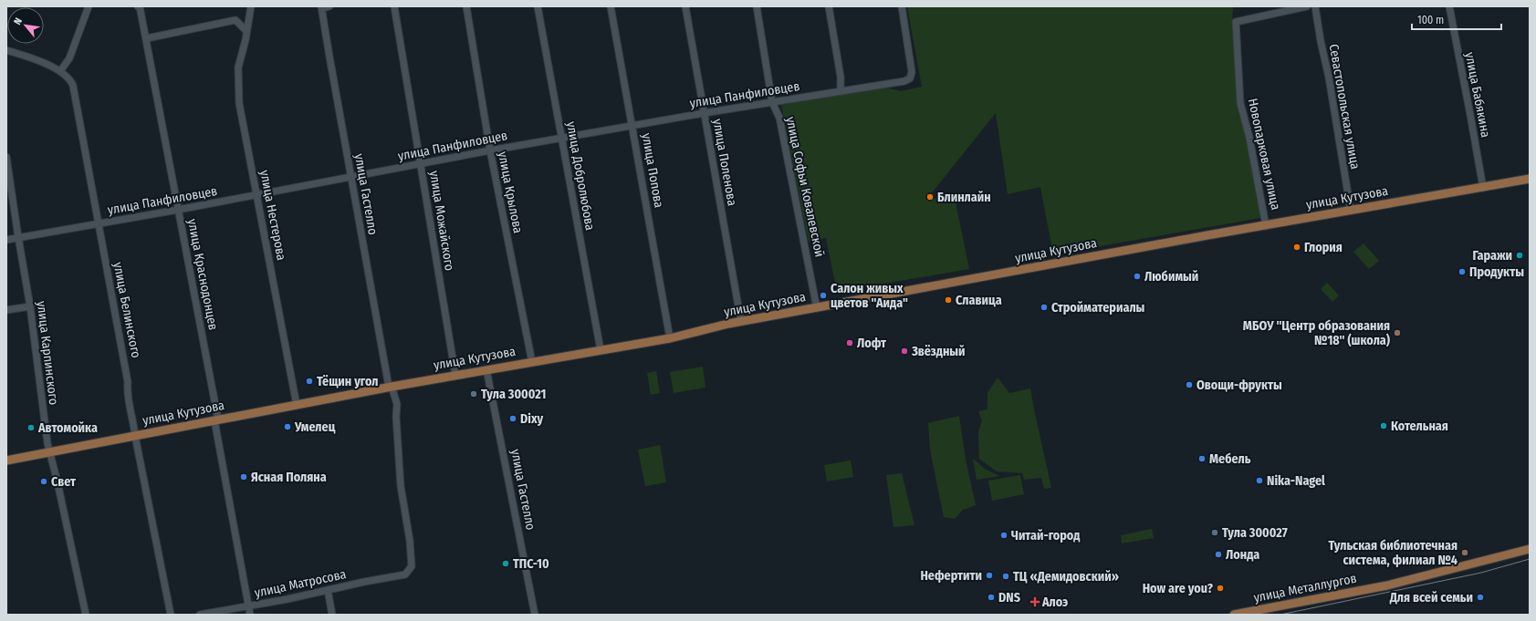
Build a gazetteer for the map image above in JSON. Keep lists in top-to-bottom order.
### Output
{
  "streets": {
    "main road": ["улица Кутузова", "улица Металлургов"],
    "street": [
      "улица Панфиловцев",
      "улица Бабякина",
      "Севастопольская улица",
      "Новопарковая улица",
      "улица Поленова",
      "улица Попова",
      "улица Добролюбова",
      "улица Софьи Ковалевской",
      "улица Крылова",
      "улица Гастелло",
      "улица Нестерова",
      "улица Можайского",
      "улица Краснодонцев",
      "улица Белинского",
      "улица Карпинского",
      "улица Матросова"
    ]
  },
  "crossings": [
    ["улица Панфиловцев", "улица Поленова"],
    ["улица Панфиловцев", "улица Попова"],
    ["улица Панфиловцев", "улица Добролюбова"],
    ["улица Панфиловцев", "улица Софьи Ковалевской"],
    ["улица Панфиловцев", "улица Крылова"],
    ["улица Панфиловцев", "улица Гастелло"],
    ["улица Панфиловцев", "улица Нестерова"],
    ["улица Панфиловцев", "улица Можайского"],
    ["улица Панфиловцев", "улица Краснодонцев"],
    ["улица Панфиловцев", "улица Белинского"],
    ["улица Панфиловцев", "улица Карпинского"],
    ["улица Бабякина", "улица Кутузова"],
    ["Севастопольская улица", "улица Кутузова"],
    ["Новопарковая улица", "улица Кутузова"],
    ["улица Поленова", "улица Кутузова"],
    ["улица Попова", "улица Кутузова"],
    ["улица Добролюбова", "улица Кутузова"],
    ["улица Софьи Ковалевской", "улица Кутузова"],
    ["улица Крылова", "улица Кутузова"],
    ["улица Гастелло", "улица Кутузова"],
    ["улица Гастелло", "улица Матросова"],
    ["улица Кутузова", "улица Нестерова"],
    ["улица Кутузова", "улица Можайского"],
    ["улица Кутузова", "улица Краснодонцев"],
    ["улица Кутузова", "улица Белинского"],
    ["улица Кутузова", "улица Карпинского"],
    ["улица Краснодонцев", "улица Матросова"]
  ],
  "places": {
    "other": [
      "Блинлайн",
      "Глория",
      "Гаражи",
      "Продукты",
      "Любимый",
      "Салон живых цветов \"Аида\"",
      "Славица",
      "Стройматериалы",
      "МБОУ \"Центр образования №18\" (школа)",
      "Лофт",
      "Звёздный",
      "Тёщин угол",
      "Овощи-фрукты",
      "Тула 300021",
      "Dixy",
      "Котельная",
      "Умелец",
      "Автомойка",
      "Мебель",
      "Ясная Поляна",
      "Nika-Nagel",
      "Свет",
      "Тула 300027",
      "Читай-город",
      "Тульская библиотечная система, филиал №4",
      "Лонда",
      "ТПС-10",
      "Нефертити",
      "ТЦ «Демидовский»",
      "How are you?",
      "DNS",
      "Для всей семьи"
    ],
    "health": ["Алоэ"]
  },
  "scale_bar": "100 m",
  "north": "top left"
}
